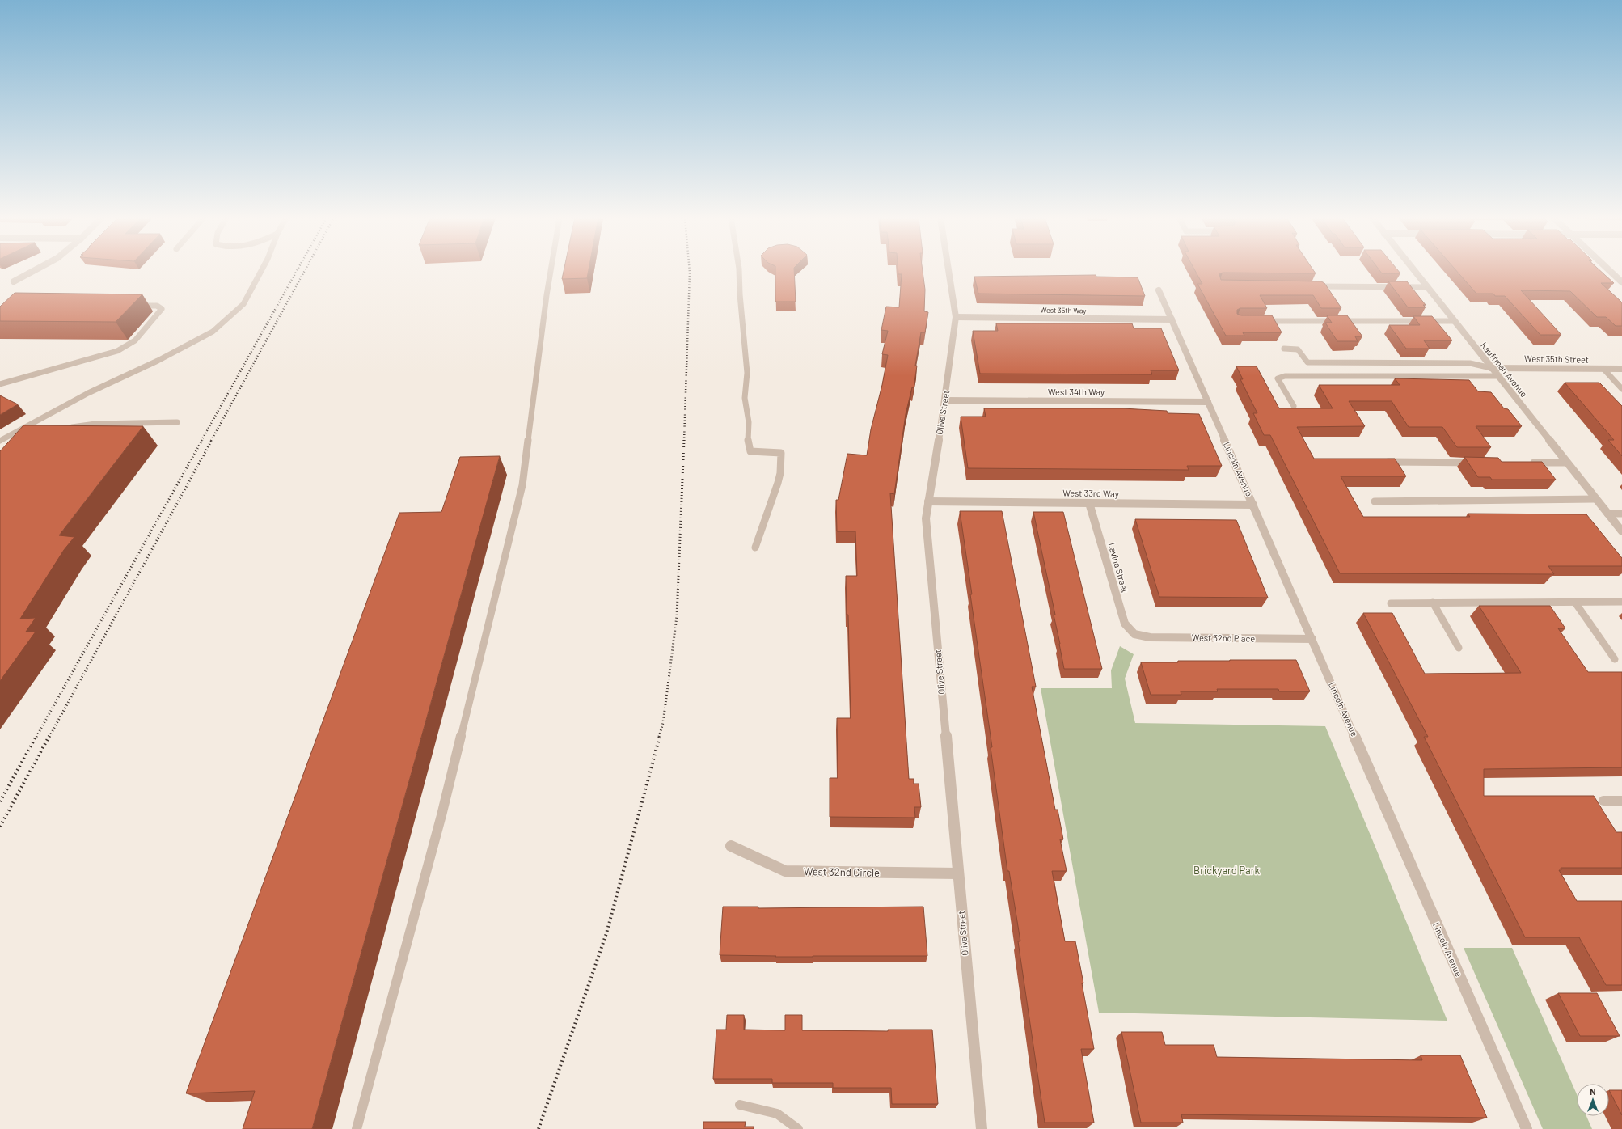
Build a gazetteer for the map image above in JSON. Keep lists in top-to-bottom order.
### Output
{
  "streets": {
    "street": [
      "West 35th Way",
      "West 35th Street",
      "Kauffman Avenue",
      "West 34th Way",
      "Olive Street",
      "Lincoln Avenue",
      "West 33rd Way",
      "Lavina Street",
      "West 32nd Place",
      "West 32nd Circle"
    ]
  },
  "crossings": [
    ["West 35th Way", "Olive Street"],
    ["West 35th Way", "Lincoln Avenue"],
    ["West 35th Street", "Kauffman Avenue"],
    ["West 34th Way", "Olive Street"],
    ["West 34th Way", "Lincoln Avenue"],
    ["Olive Street", "West 33rd Way"],
    ["Olive Street", "West 32nd Circle"],
    ["Lincoln Avenue", "West 33rd Way"],
    ["Lincoln Avenue", "West 32nd Place"],
    ["West 33rd Way", "Lavina Street"],
    ["Lavina Street", "West 32nd Place"]
  ],
  "parks": ["Brickyard Park"],
  "north": "top"
}
